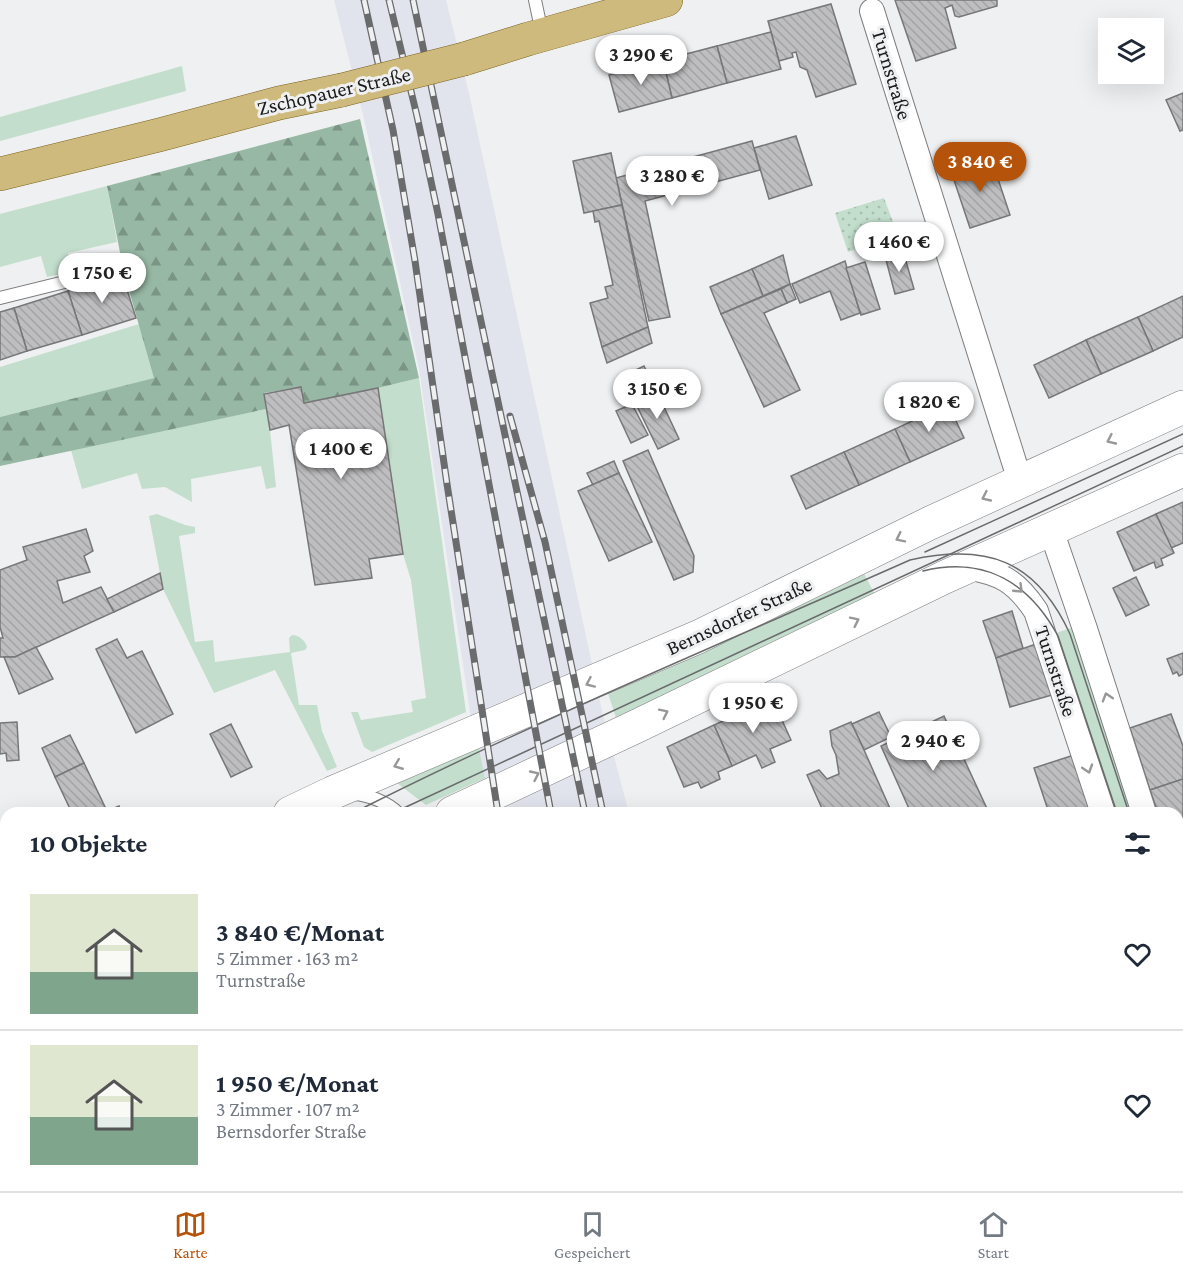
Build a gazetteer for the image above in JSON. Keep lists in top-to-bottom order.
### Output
{
  "streets": {
    "main road": ["Zschopauer Straße"],
    "street": ["Turnstraße", "Bernsdorfer Straße"]
  },
  "crossings": [
    ["Turnstraße", "Bernsdorfer Straße"]
  ],
  "page": {
    "price": [
      "3 290 €",
      "3 840 €",
      "3 280 €",
      "1 460 €",
      "1 750 €",
      "3 150 €",
      "1 820 €",
      "1 400 €",
      "1 950 €",
      "2 940 €"
    ],
    "heading": "10 Objekte",
    "list": [
      {
        "name": "3 840 €/Monat",
        "note": "5 Zimmer · 163 m² · Turnstraße"
      },
      {
        "name": "1 950 €/Monat",
        "note": "3 Zimmer · 107 m² · Bernsdorfer Straße"
      }
    ],
    "tabs": ["Karte", "Gespeichert", "Start"]
  }
}
